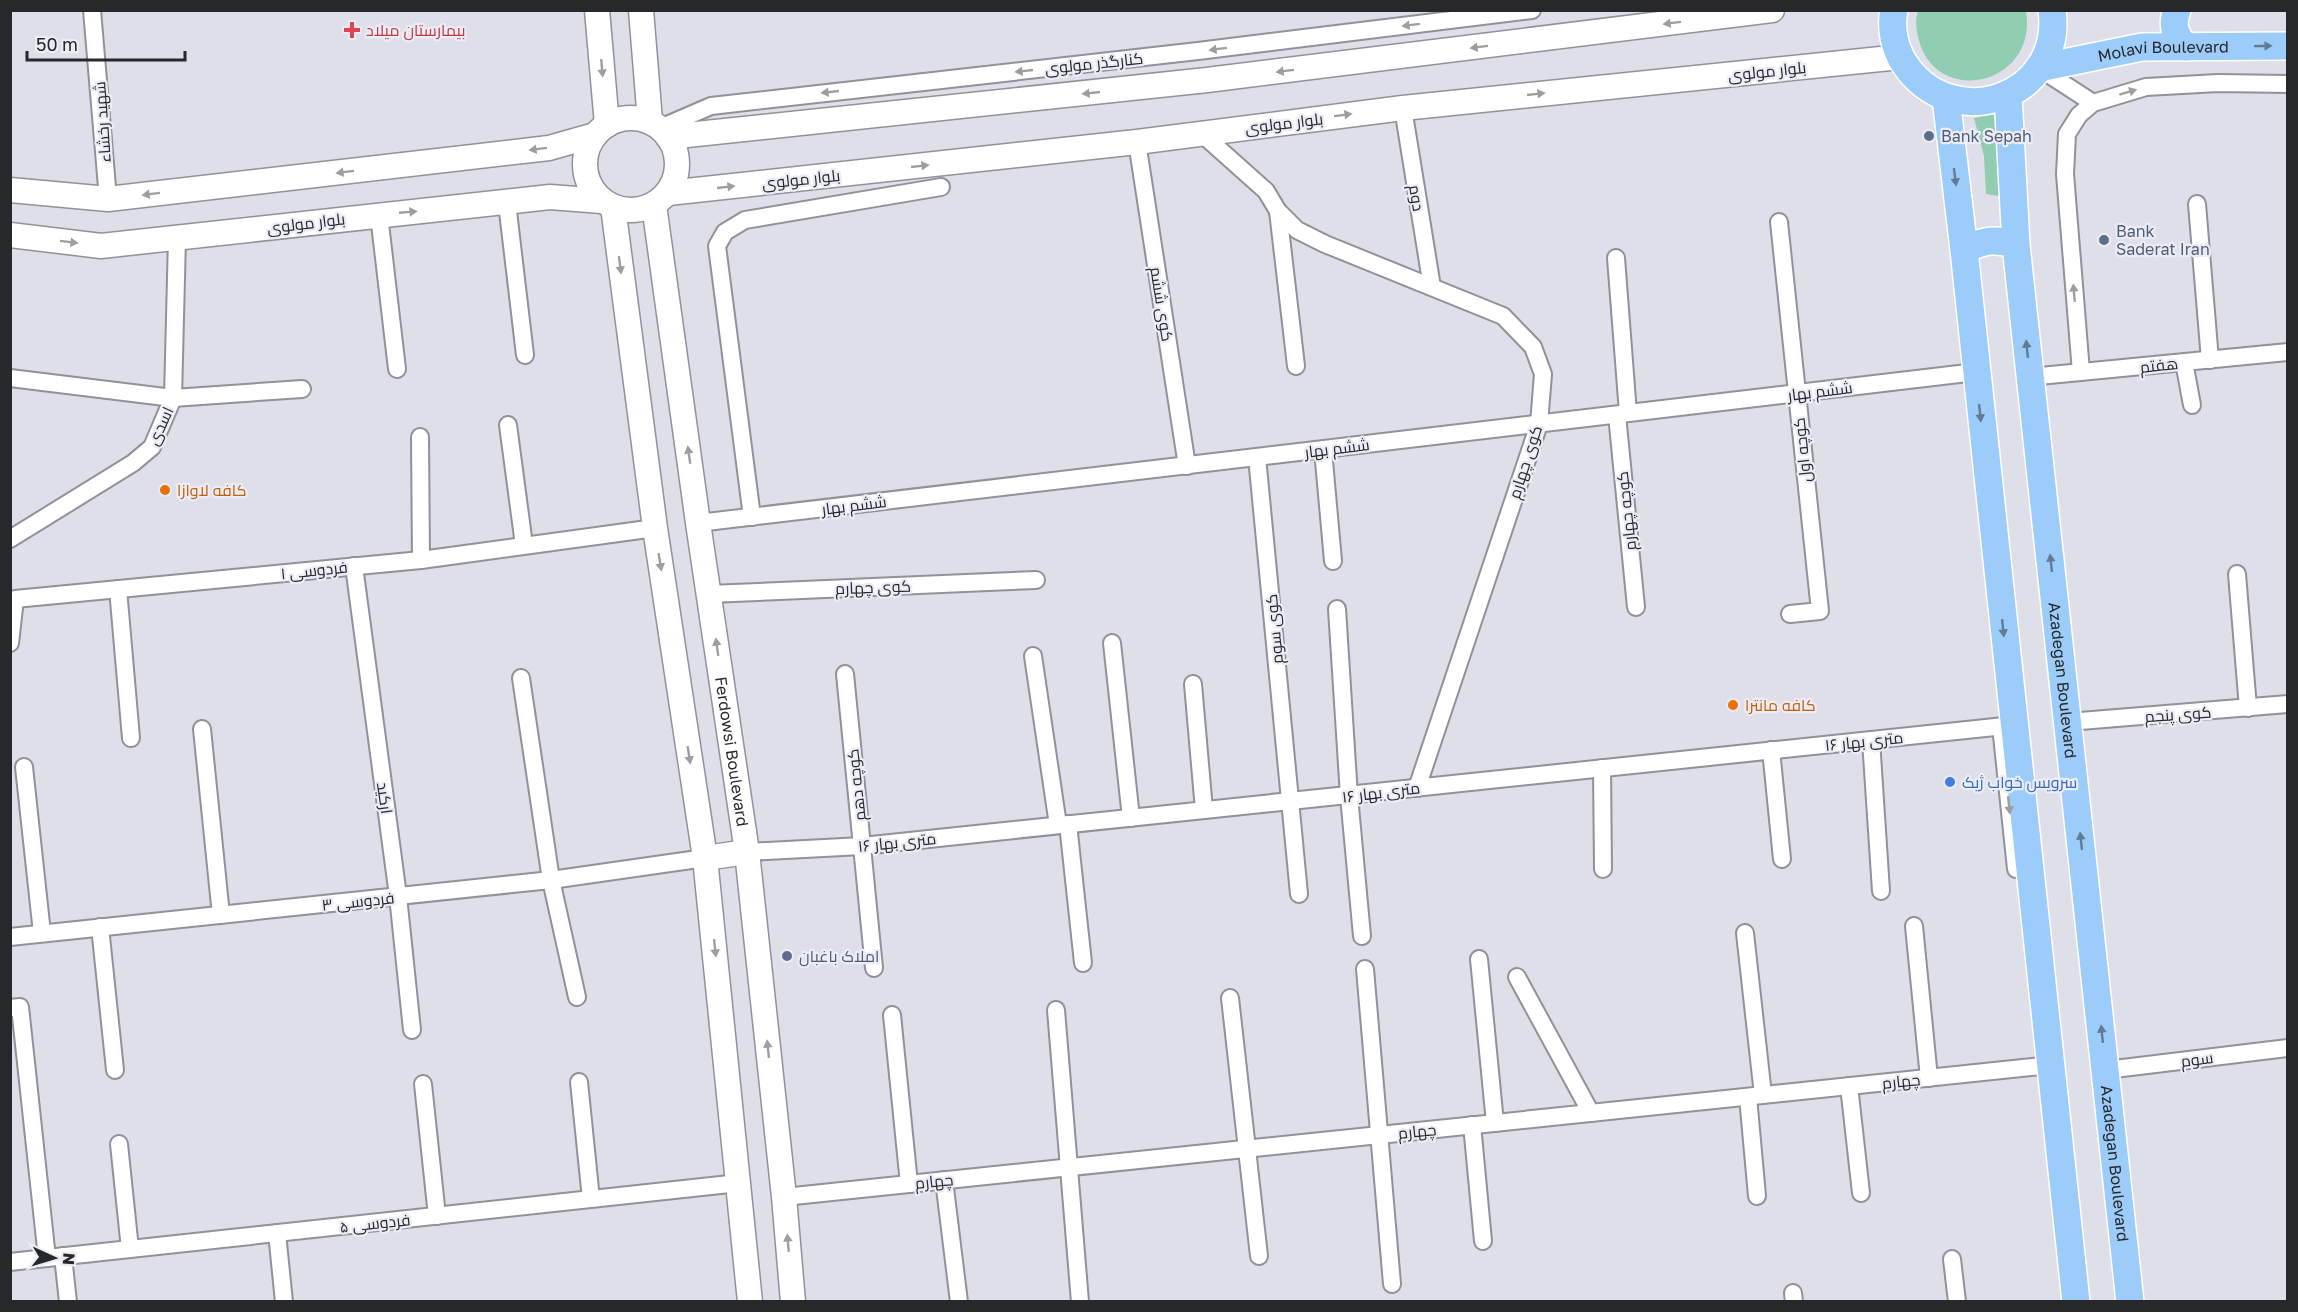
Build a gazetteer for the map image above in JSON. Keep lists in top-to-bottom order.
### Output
{
  "streets": {
    "main road": [
      "Molavi Boulevard",
      "بلوار مولوی",
      "Azadegan Boulevard",
      "Ferdowsi Boulevard"
    ],
    "street": [
      "کنارگذر مولوی",
      "شهید رخشاء",
      "دوم",
      "کوی ششم",
      "هفتم",
      "ششم بهار",
      "اسدی",
      "کوچه اول",
      "کوی چهارم",
      "کوچه چهارم",
      "فردوسی ۱",
      "کوی سوم",
      "کوی پنجم",
      "۱۶ متری بهار",
      "کوچه دهم",
      "ارکید",
      "فردوسی ۳",
      "سوم",
      "چهارم",
      "فردوسی ۵"
    ]
  },
  "crossings": [
    ["کنارگذر مولوی", "بلوار مولوی"],
    ["کنارگذر مولوی", "Ferdowsi Boulevard"],
    ["بلوار مولوی", "دوم"],
    ["بلوار مولوی", "کوی ششم"],
    ["بلوار مولوی", "اسدی"],
    ["بلوار مولوی", "کوی چهارم"],
    ["بلوار مولوی", "Ferdowsi Boulevard"],
    ["دوم", "کوی چهارم"],
    ["کوی ششم", "ششم بهار"],
    ["هفتم", "Azadegan Boulevard"],
    ["ششم بهار", "کوچه اول"],
    ["ششم بهار", "کوی چهارم"],
    ["ششم بهار", "کوچه چهارم"],
    ["ششم بهار", "کوی سوم"],
    ["ششم بهار", "Ferdowsi Boulevard"],
    ["کوی چهارم", "۱۶ متری بهار"],
    ["کوی چهارم", "Ferdowsi Boulevard"],
    ["فردوسی ۱", "ارکید"],
    ["کوی سوم", "۱۶ متری بهار"],
    ["Azadegan Boulevard", "کوی پنجم"],
    ["Azadegan Boulevard", "سوم"],
    ["۱۶ متری بهار", "Ferdowsi Boulevard"],
    ["۱۶ متری بهار", "کوچه دهم"],
    ["Ferdowsi Boulevard", "چهارم"],
    ["ارکید", "فردوسی ۳"]
  ],
  "one_way": ["Molavi Boulevard", "کنارگذر مولوی"],
  "places": {
    "health": ["بیمارستان میلاد"],
    "other": [
      "Bank Sepah",
      "Bank Saderat Iran",
      "کافه لاوازا",
      "کافه مانترا",
      "سرویس خواب ژیک",
      "املاک باغبان"
    ]
  },
  "scale_bar": "50 m",
  "north": "right"
}
